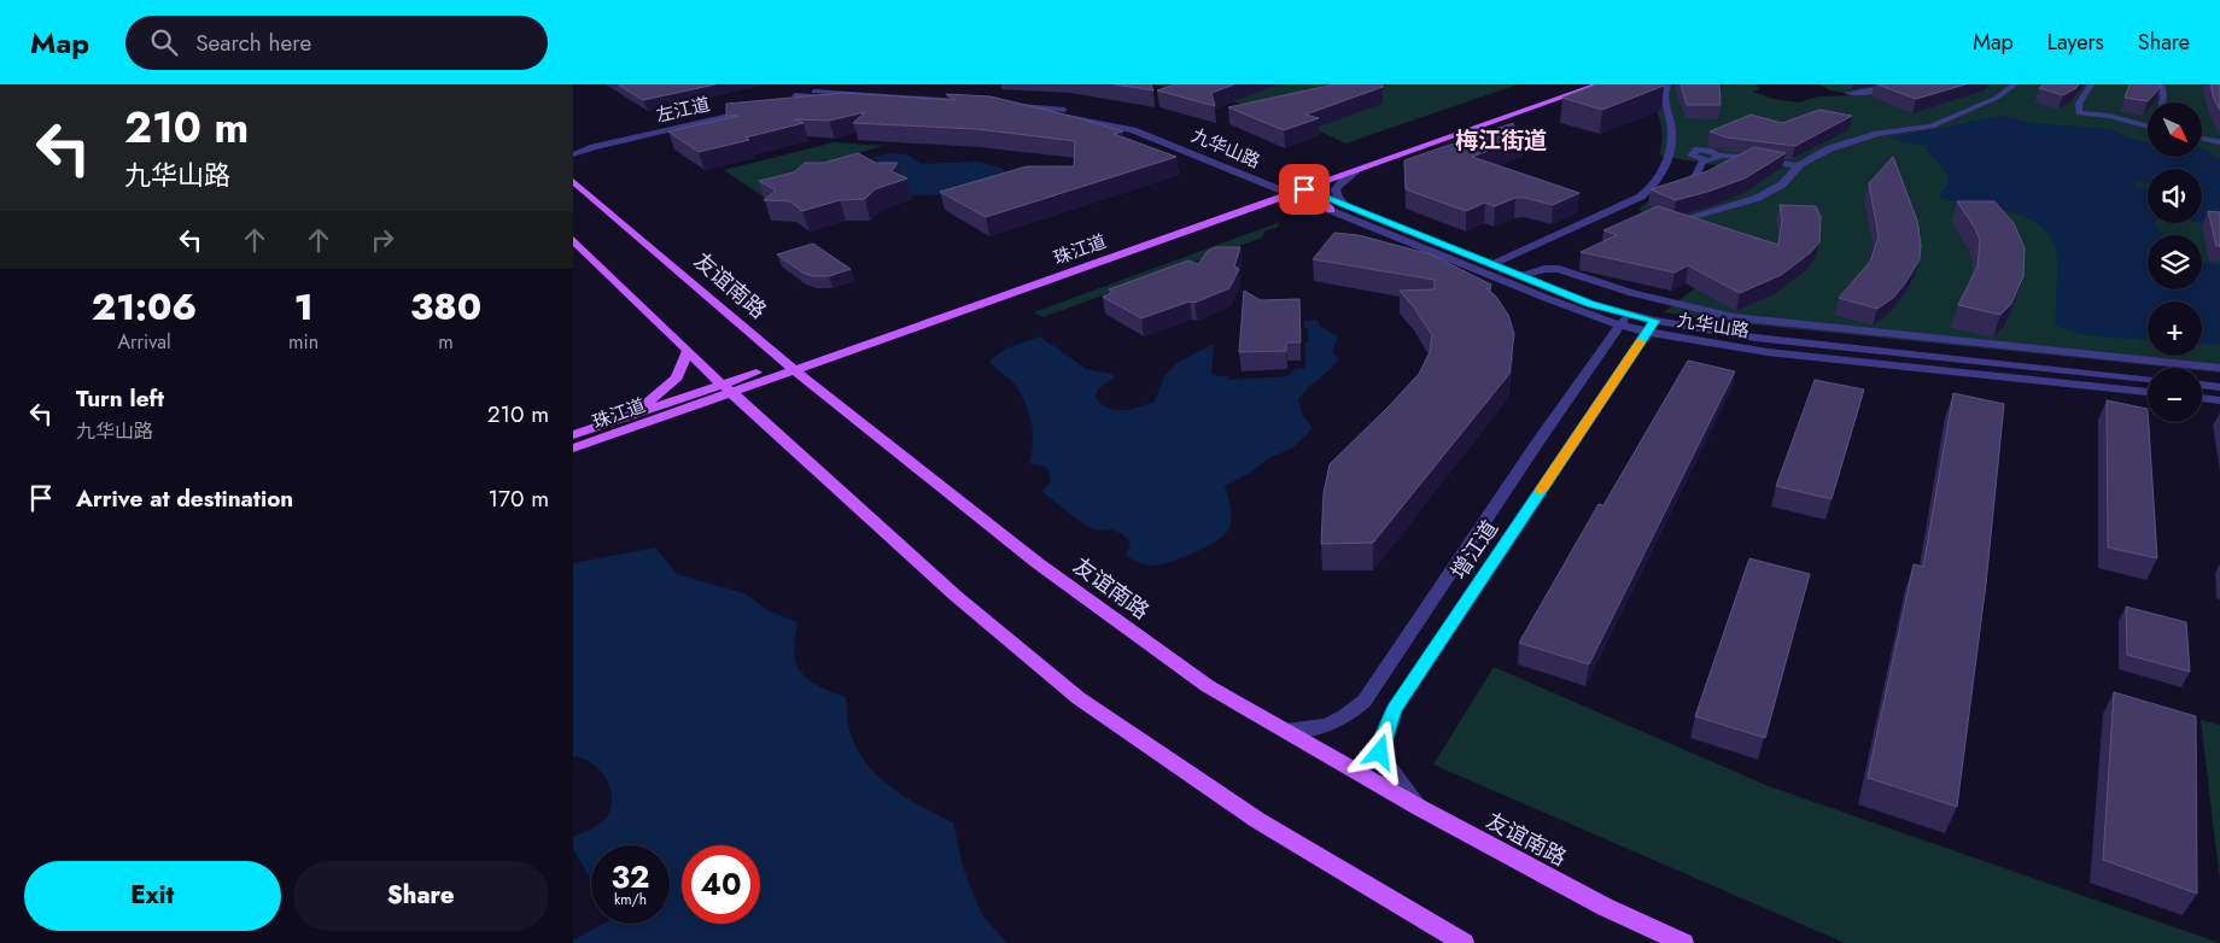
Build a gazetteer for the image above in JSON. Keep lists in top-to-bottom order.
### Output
{
  "streets": {
    "main road": ["珠江道", "友谊南路"],
    "street": ["左江道", "九华山路", "增江道"]
  },
  "crossings": [
    ["九华山路", "珠江道"],
    ["九华山路", "增江道"],
    ["珠江道", "友谊南路"],
    ["友谊南路", "增江道"]
  ],
  "districts": ["梅江街道"],
  "north": "bottom right",
  "page": {
    "header": "Map",
    "search": "Search here",
    "nav": ["Map", "Layers", "Share"],
    "turn": ["210 m", "九华山路"],
    "map_buttons": ["+", "−"],
    "eta": [
      "21:06",
      "Arrival",
      "1",
      "min",
      "380",
      "m"
    ],
    "list": [
      {
        "name": "Turn left",
        "note": "九华山路",
        "value": "210 m"
      },
      {
        "name": "Arrive at destination",
        "value": "170 m"
      }
    ],
    "speed": "32 km/h",
    "limit": "40",
    "buttons": ["Exit", "Share"]
  }
}
